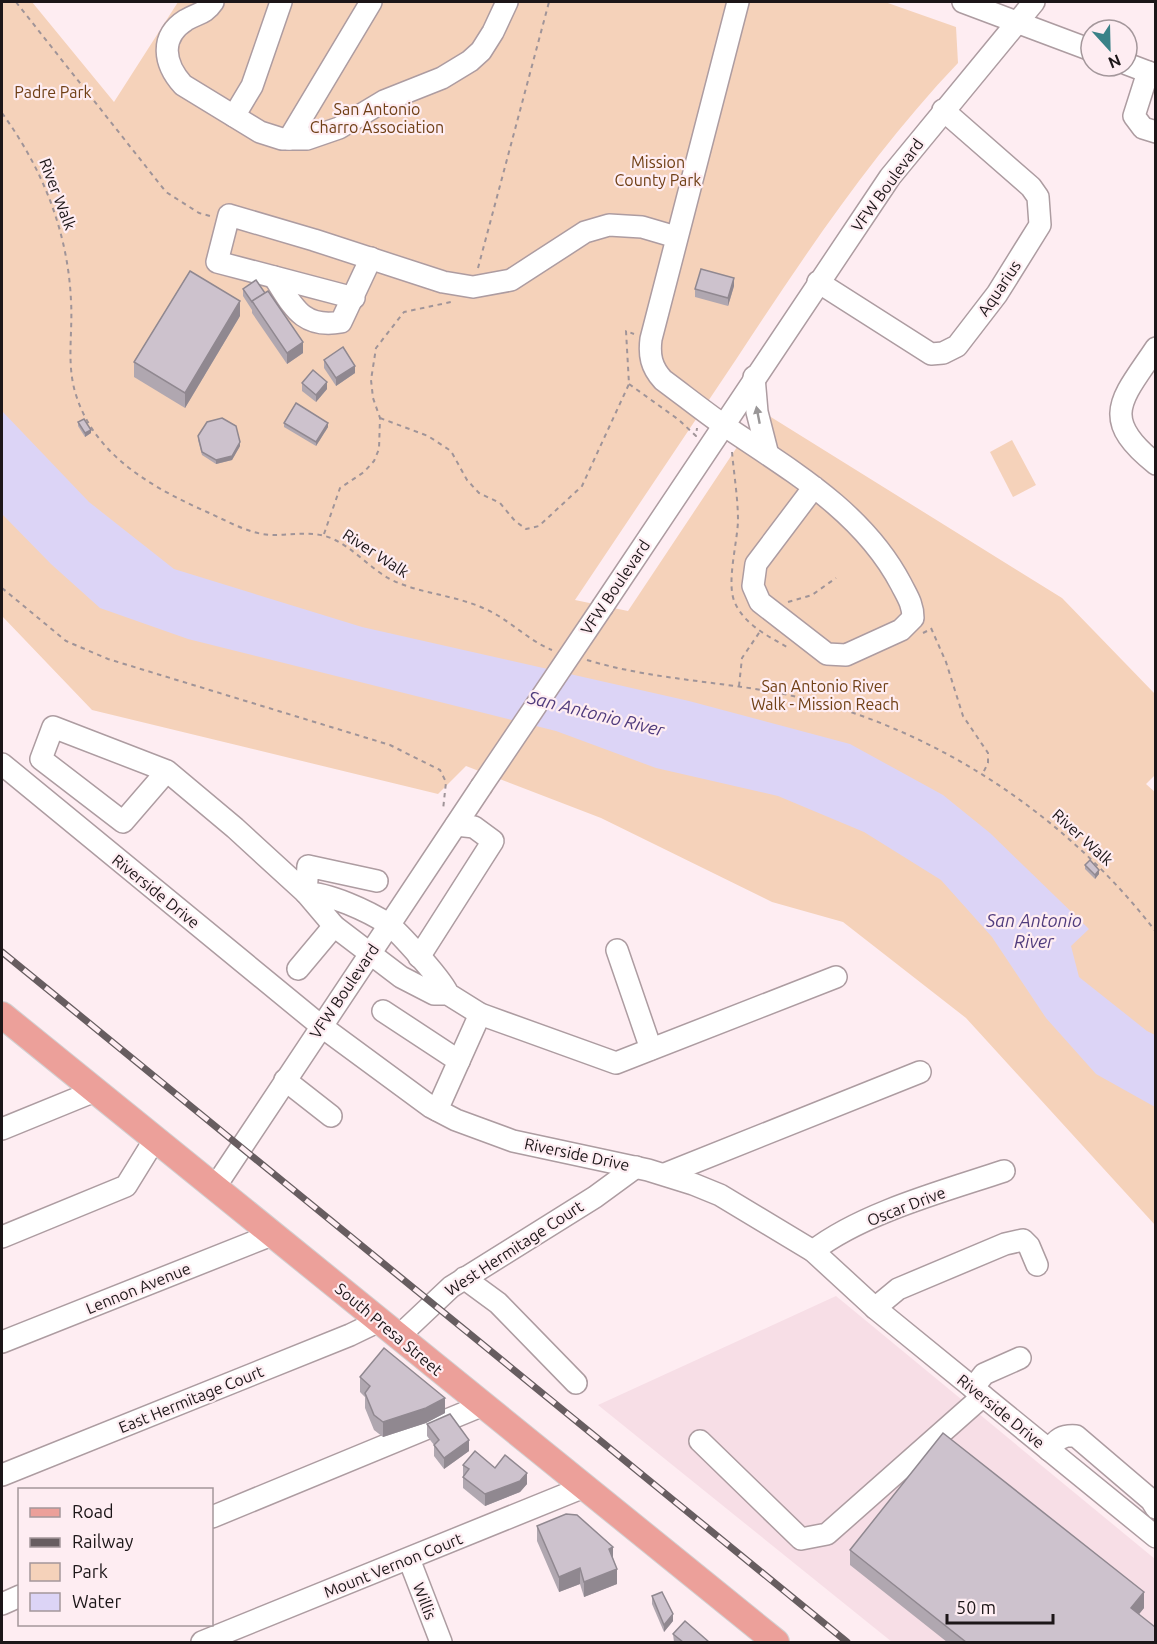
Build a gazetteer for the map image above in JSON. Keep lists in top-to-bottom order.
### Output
{
  "streets": {
    "main road": ["South Presa Street"],
    "street": [
      "VFW Boulevard",
      "Aquarius",
      "Riverside Drive",
      "Oscar Drive",
      "West Hermitage Court",
      "Lennon Avenue",
      "East Hermitage Court",
      "Mount Vernon Court",
      "Willis"
    ],
    "path": ["River Walk"]
  },
  "crossings": [
    ["VFW Boulevard", "Aquarius"],
    ["VFW Boulevard", "Riverside Drive"],
    ["VFW Boulevard", "South Presa Street"],
    ["Riverside Drive", "Oscar Drive"],
    ["Riverside Drive", "West Hermitage Court"],
    ["West Hermitage Court", "South Presa Street"],
    ["West Hermitage Court", "East Hermitage Court"],
    ["Lennon Avenue", "South Presa Street"],
    ["South Presa Street", "East Hermitage Court"],
    ["South Presa Street", "Mount Vernon Court"],
    ["Mount Vernon Court", "Willis"]
  ],
  "water": ["San Antonio River"],
  "parks": [
    "Padre Park",
    "San Antonio Charro Association",
    "Mission County Park",
    "San Antonio River Walk - Mission Reach"
  ],
  "legend": [
    "Road",
    "Railway",
    "Park",
    "Water"
  ],
  "scale_bar": "50 m",
  "north": "bottom"
}
